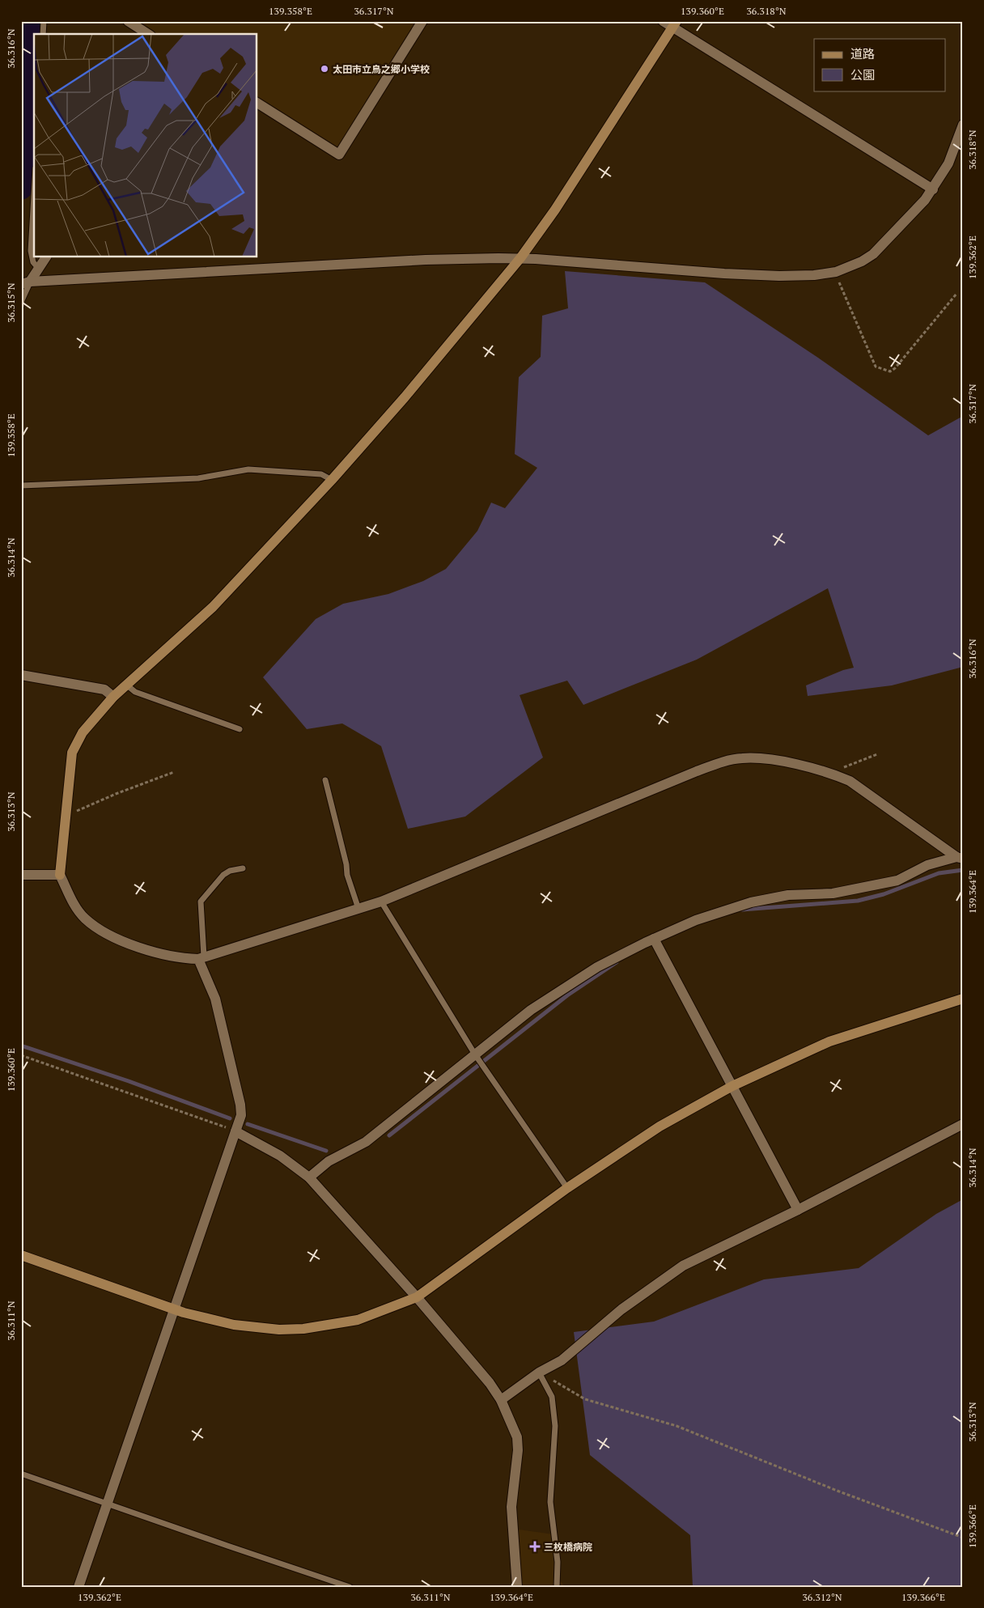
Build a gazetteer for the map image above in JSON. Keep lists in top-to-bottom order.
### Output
{
  "places": {
    "other": ["太田市立鳥之郷小学校"],
    "health": ["三枚橋病院"]
  },
  "legend": ["道路", "公園"],
  "coordinates": [
    "139.358°E",
    "36.317°N",
    "139.360°E",
    "36.318°N",
    "36.316°N",
    "139.362°E",
    "36.315°N",
    "36.314°N",
    "36.313°N",
    "139.364°E",
    "36.311°N",
    "139.366°E",
    "36.312°N"
  ]
}
